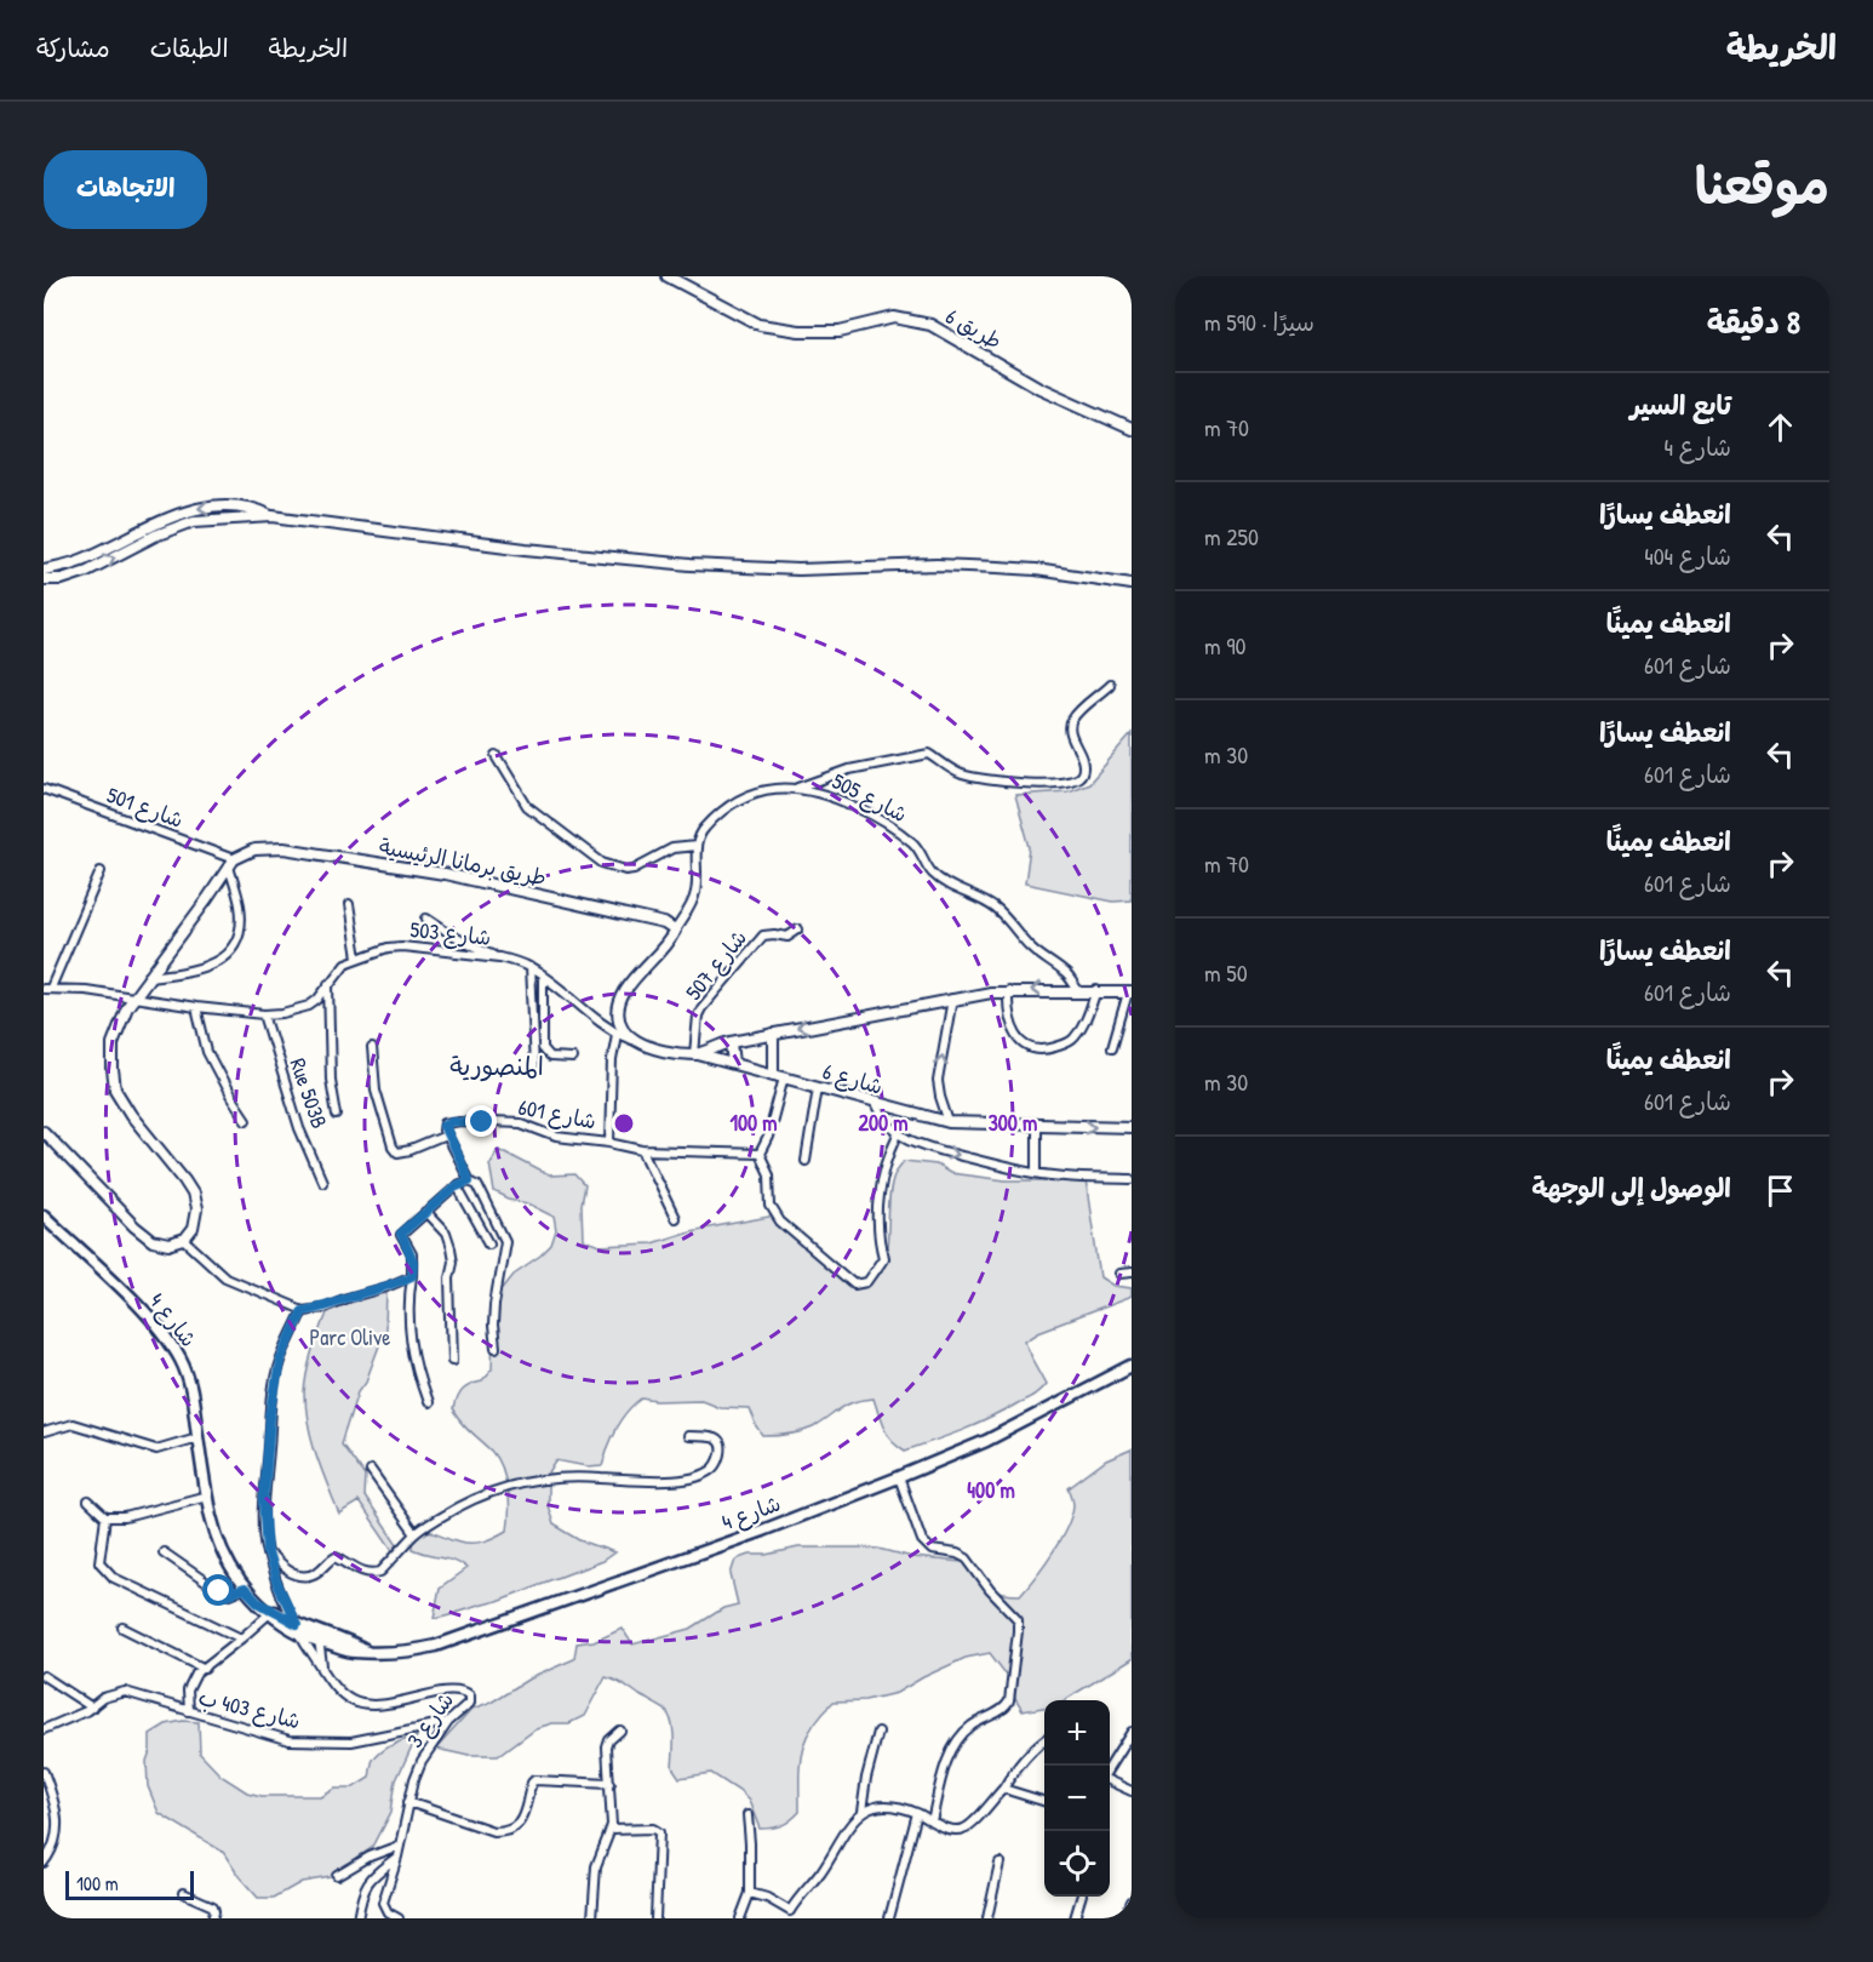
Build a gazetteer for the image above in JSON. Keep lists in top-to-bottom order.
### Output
{
  "streets": {
    "main road": ["شارع 4"],
    "street": [
      "طريق 6",
      "شارع 505",
      "شارع 501",
      "طريق برمانا الرئيسية",
      "شارع 503",
      "شارع 507",
      "شارع 6",
      "Rue 503B",
      "شارع 601",
      "شارع 403 ب",
      "شارع 3"
    ]
  },
  "crossings": [
    ["شارع 501", "طريق برمانا الرئيسية"],
    ["شارع 503", "Rue 503B"],
    ["شارع 507", "شارع 6"],
    ["شارع 4", "شارع 3"],
    ["شارع 403 ب", "شارع 3"]
  ],
  "districts": ["المنصورية"],
  "parks": ["Parc Olive"],
  "scale_bar": "100 m",
  "page": {
    "header": "الخريطة",
    "nav": ["الخريطة", "الطبقات", "مشاركة"],
    "title": "موقعنا",
    "buttons": "الاتجاهات",
    "heading": ["8 دقيقة", "سيرًا · 590 m"],
    "list": [
      ["تابع السير", "شارع 4", "70 m"],
      ["انعطف يسارًا", "شارع 404", "250 m"],
      ["انعطف يمينًا", "شارع 601", "90 m"],
      ["انعطف يسارًا", "شارع 601", "30 m"],
      ["انعطف يمينًا", "شارع 601", "70 m"],
      ["انعطف يسارًا", "شارع 601", "50 m"],
      ["انعطف يمينًا", "شارع 601", "30 m"],
      "الوصول إلى الوجهة"
    ],
    "map_buttons": ["+", "−"],
    "scale": "100 m"
  },
  "rings": [
    "100 m",
    "200 m",
    "300 m",
    "400 m"
  ]
}
